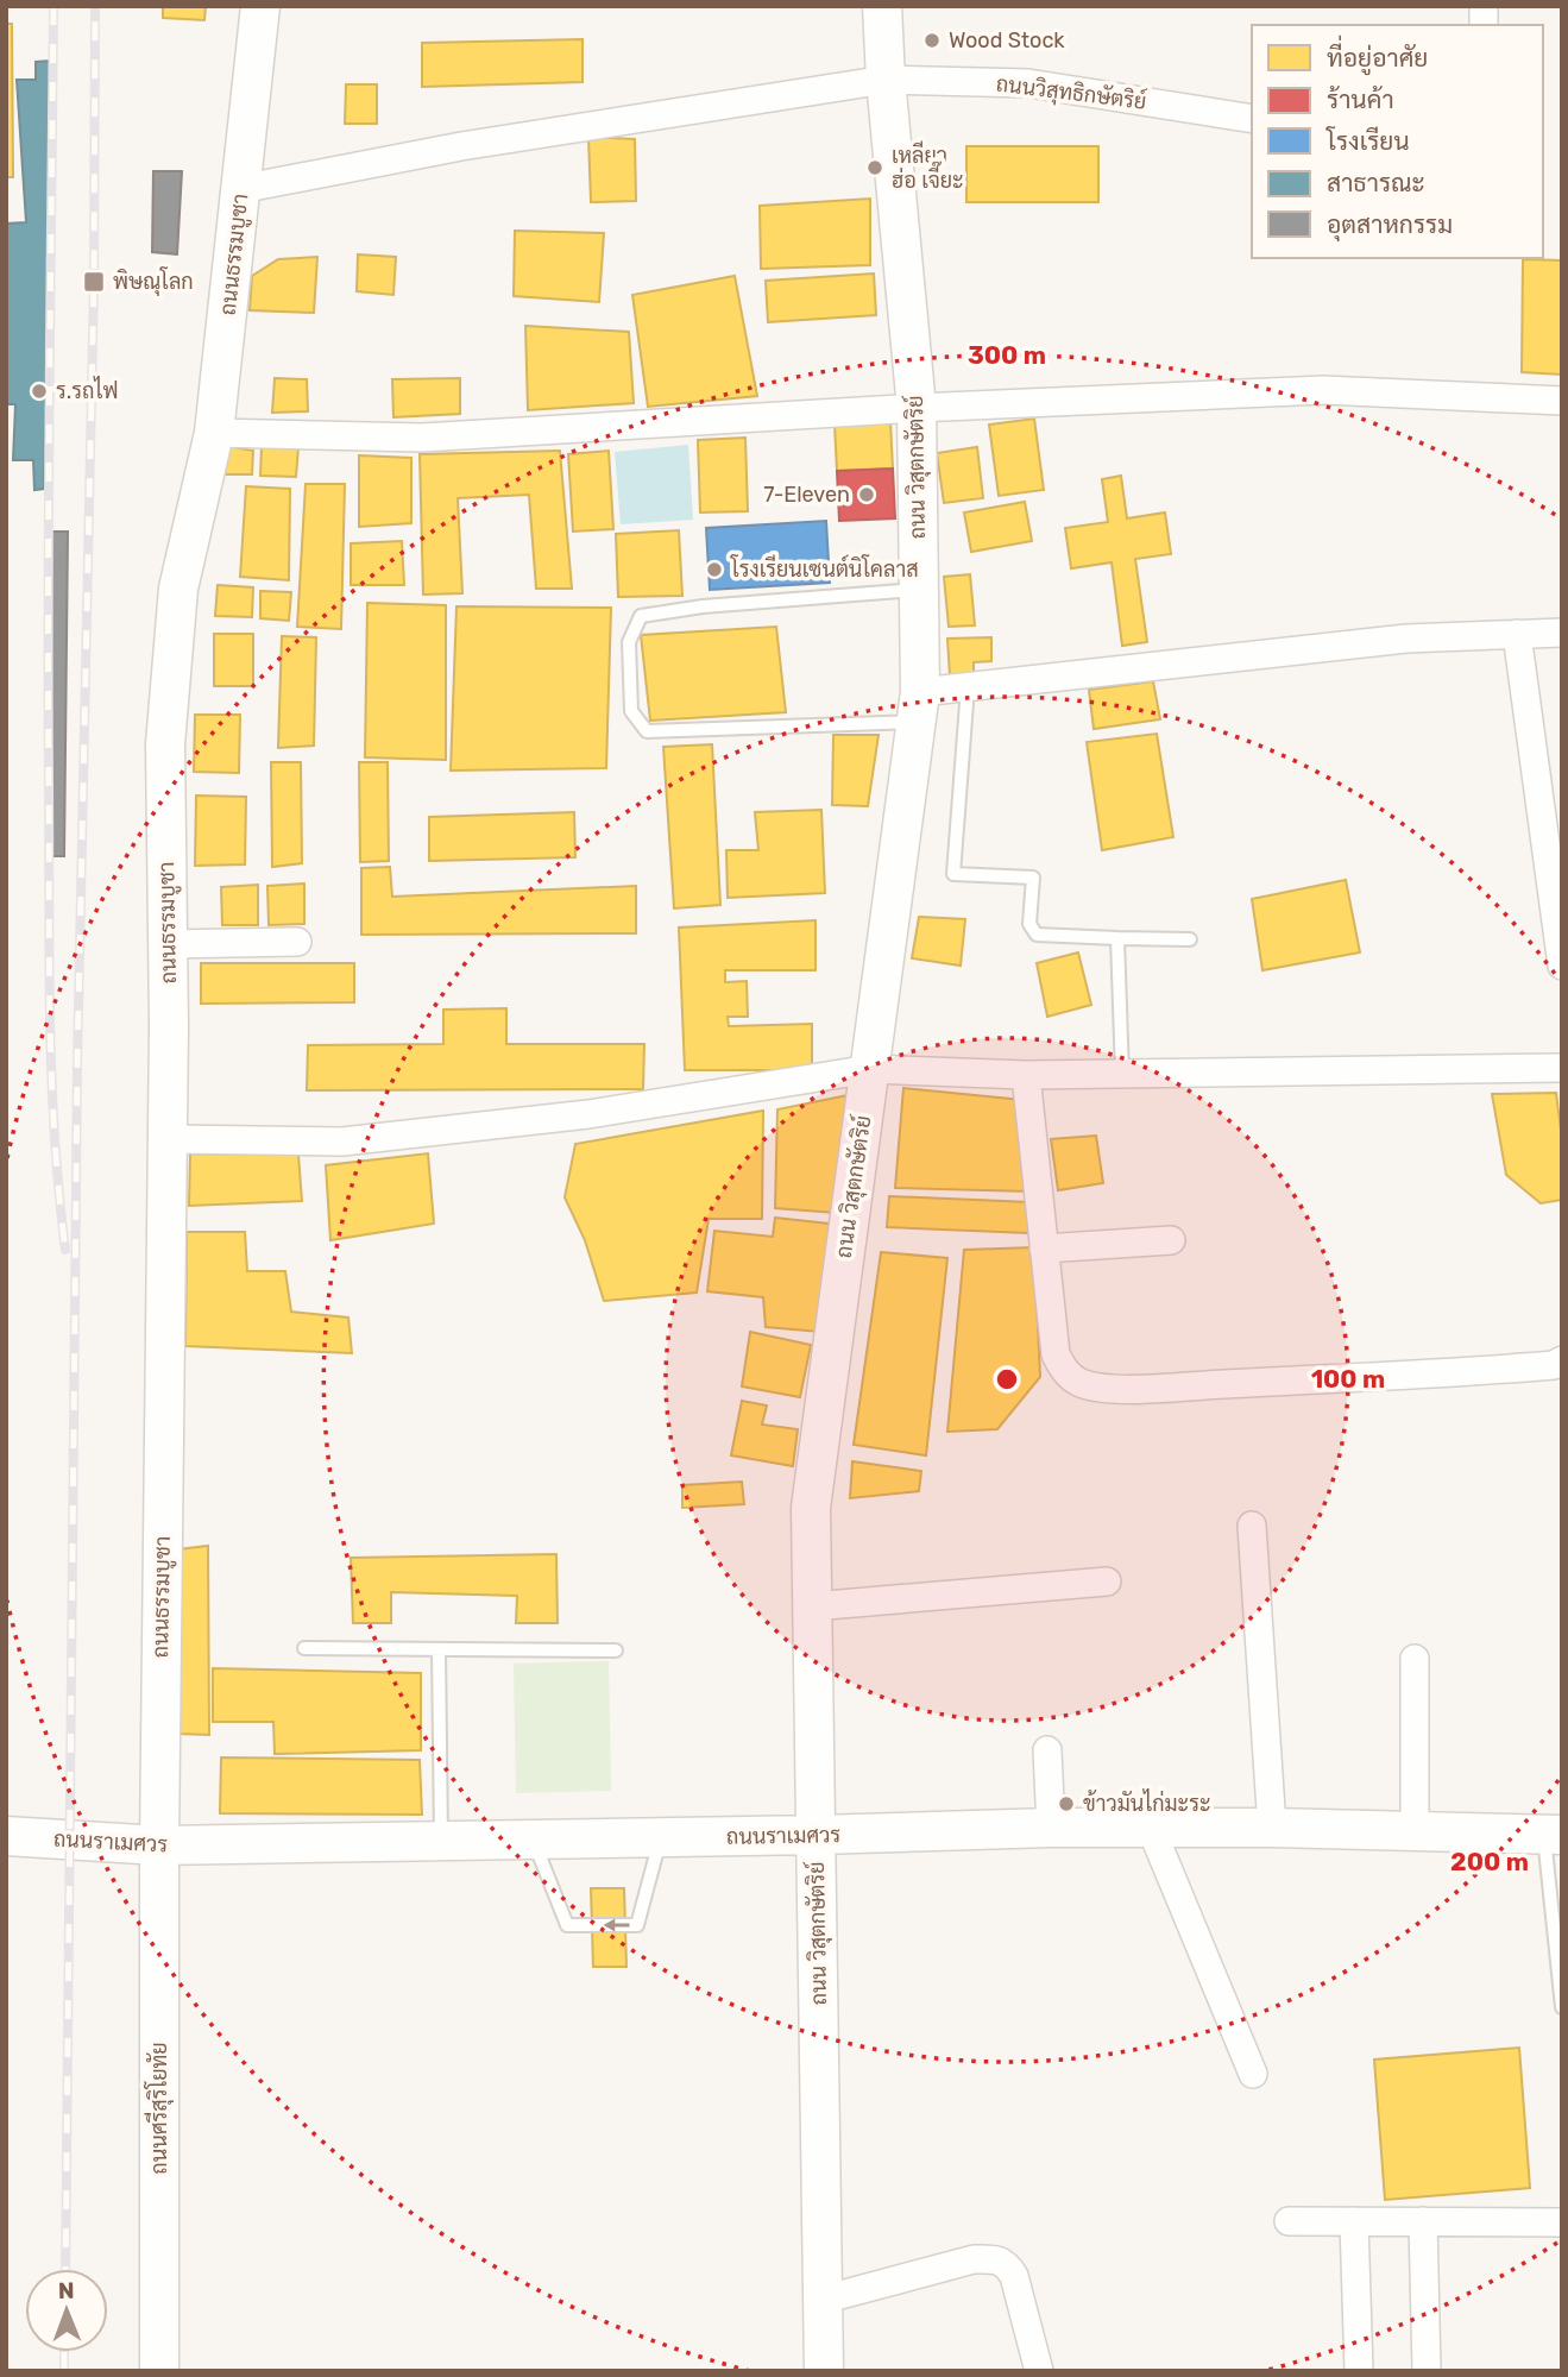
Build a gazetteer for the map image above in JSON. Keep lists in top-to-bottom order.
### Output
{
  "streets": {
    "main road": [
      "ถนนธรรมบูชา",
      "ถนน วิสุตกษัตริย์",
      "ถนนราเมศวร",
      "ถนนศรีสุริโยทัย"
    ],
    "street": ["ถนนวิสุทธิกษัตริย์"]
  },
  "crossings": [
    ["ถนนวิสุทธิกษัตริย์", "ถนนธรรมบูชา"],
    ["ถนนวิสุทธิกษัตริย์", "ถนน วิสุตกษัตริย์"],
    ["ถนนธรรมบูชา", "ถนนราเมศวร"],
    ["ถนนธรรมบูชา", "ถนนศรีสุริโยทัย"],
    ["ถนน วิสุตกษัตริย์", "ถนนราเมศวร"],
    ["ถนนราเมศวร", "ถนนศรีสุริโยทัย"]
  ],
  "places": {
    "other": [
      "Wood Stock",
      "เหลียว ฮ่อ เจี๊ยะ",
      "ร.รถไฟ",
      "7-Eleven",
      "โรงเรียนเซนต์นิโคลาส",
      "ข้าวมันไก่มะระ"
    ],
    "transit": ["พิษณุโลก"]
  },
  "legend": [
    "ที่อยู่อาศัย",
    "ร้านค้า",
    "โรงเรียน",
    "สาธารณะ",
    "อุตสาหกรรม"
  ],
  "north": "top",
  "rings": ["300 m", "100 m", "200 m"]
}
